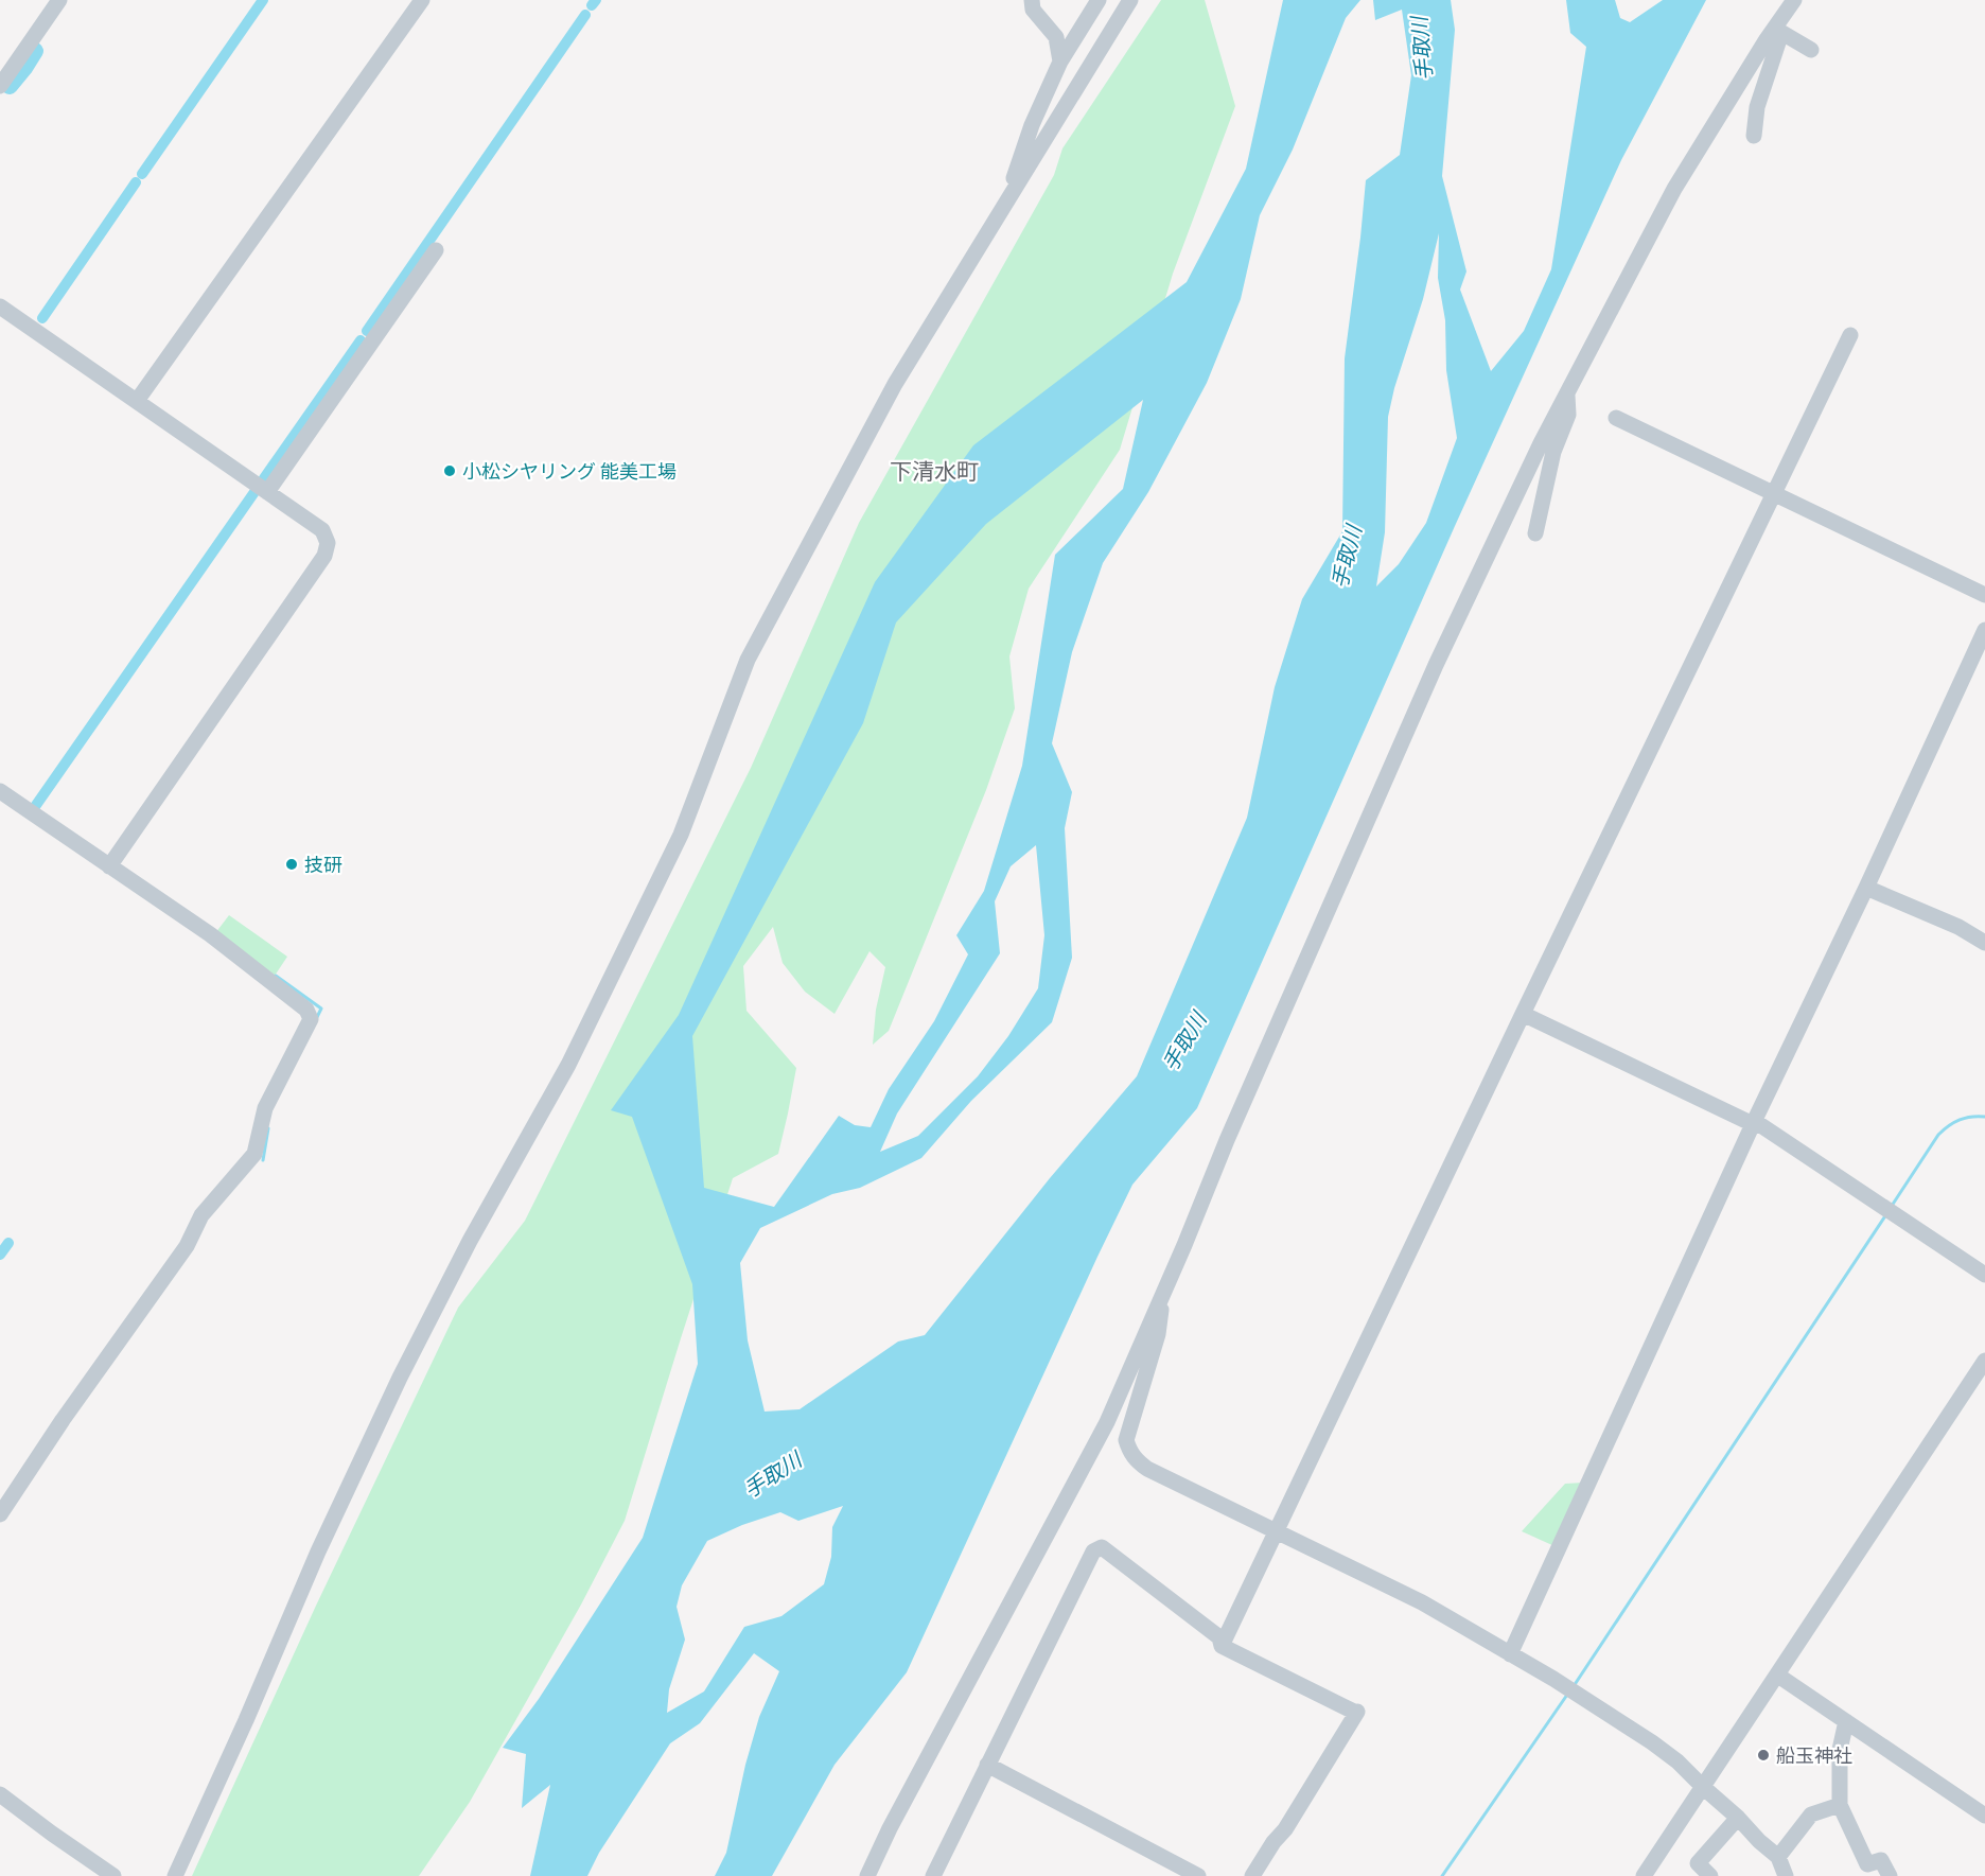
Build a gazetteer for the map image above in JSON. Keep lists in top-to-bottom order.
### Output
{
  "districts": ["下清水町"],
  "water": ["手取川"],
  "places": ["小松シヤリング 能美工場", "技研", "船玉神社"]
}
